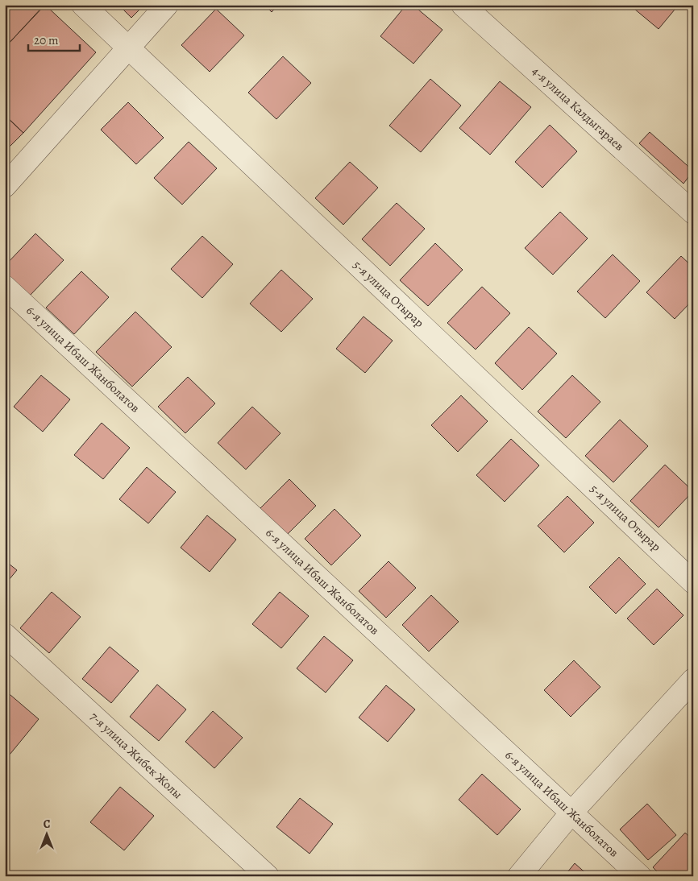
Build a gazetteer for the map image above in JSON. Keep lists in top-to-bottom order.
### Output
{
  "streets": {
    "street": [
      "4-я улица Калдыгараев",
      "5-я улица Отырар",
      "6-я улица Ибаш Жанболатов",
      "7-я улица Жибек Жолы"
    ]
  },
  "scale_bar": "20 m",
  "north": "top"
}
